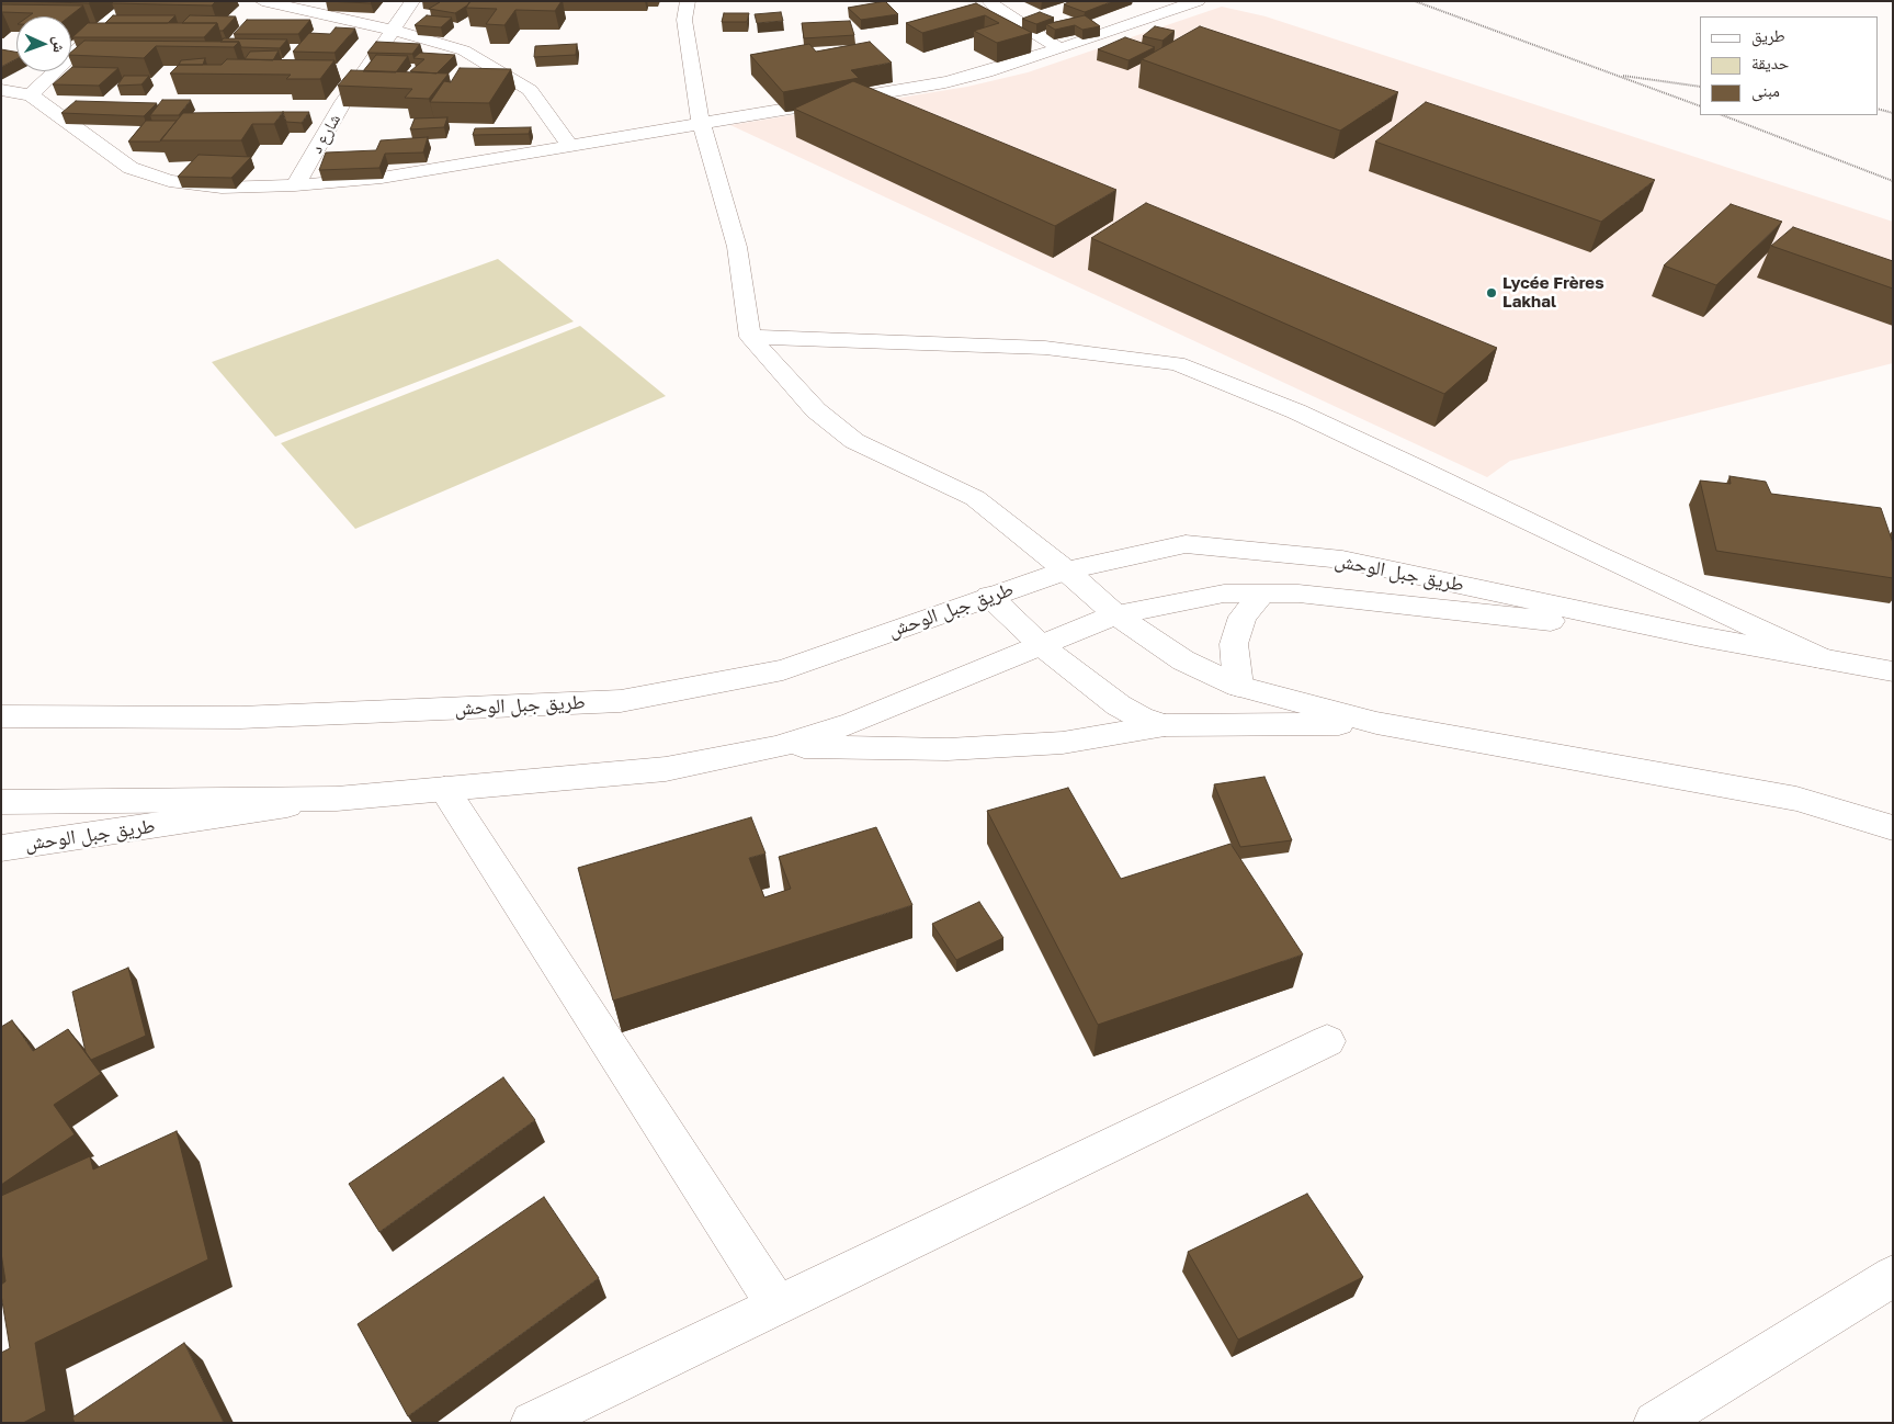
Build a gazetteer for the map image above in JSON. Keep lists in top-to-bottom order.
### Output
{
  "streets": {
    "street": ["شارع د", "طريق جبل الوحش"]
  },
  "places": ["Lycée Frères Lakhal"],
  "legend": ["طريق", "حديقة", "مبنى"],
  "north": "right"
}
